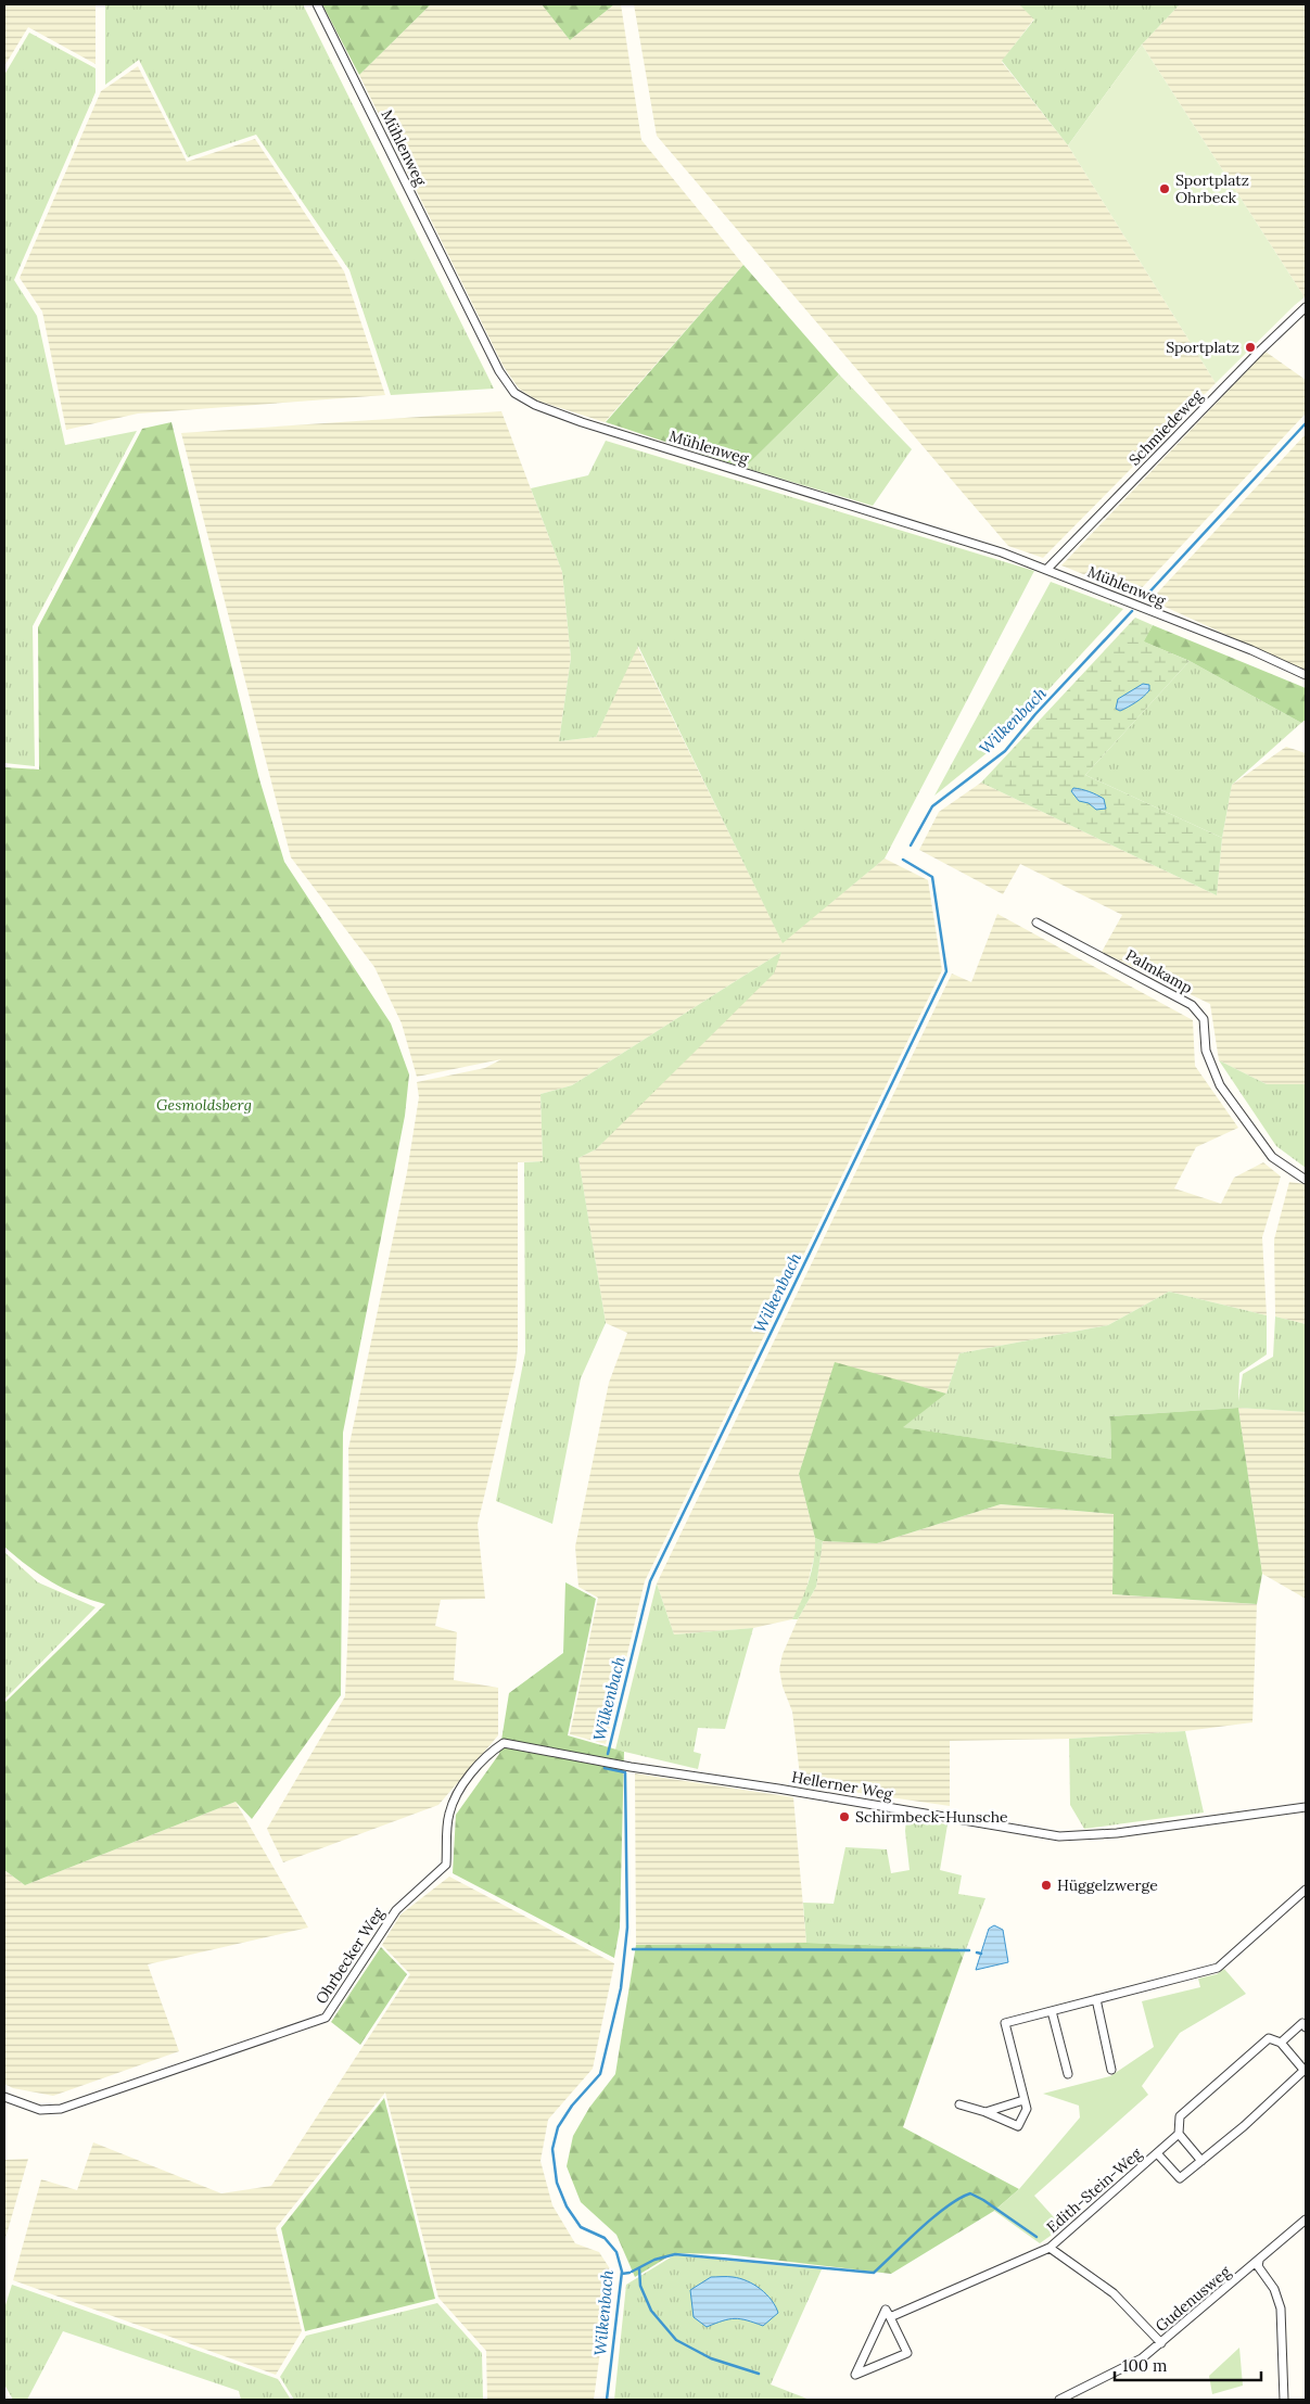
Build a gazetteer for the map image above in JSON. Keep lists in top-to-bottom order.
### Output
{
  "streets": {
    "street": [
      "Mühlenweg",
      "Schmiedeweg",
      "Palmkamp",
      "Hellerner Weg",
      "Ohrbecker Weg",
      "Edith-Stein-Weg",
      "Gudenusweg"
    ]
  },
  "crossings": [
    ["Mühlenweg", "Schmiedeweg"],
    ["Hellerner Weg", "Ohrbecker Weg"]
  ],
  "water": ["Wilkenbach"],
  "parks": ["Gesmoldsberg"],
  "places": [
    "Sportplatz Ohrbeck",
    "Sportplatz",
    "Schirmbeck-Hunsche",
    "Hüggelzwerge"
  ],
  "scale_bar": "100 m"
}
